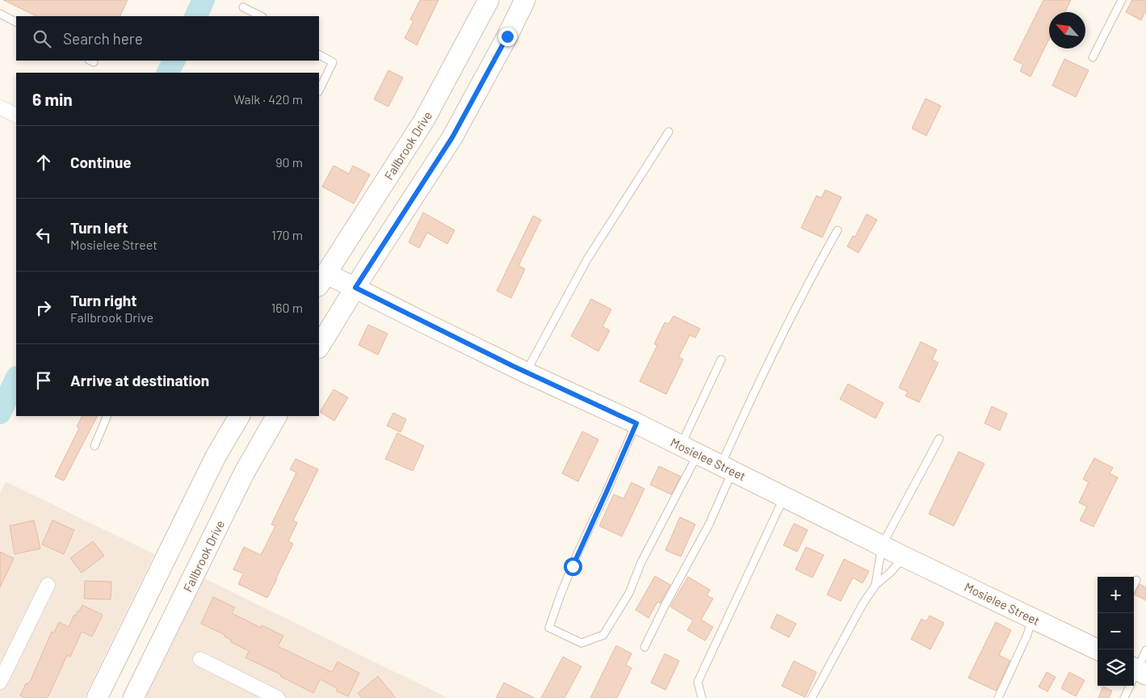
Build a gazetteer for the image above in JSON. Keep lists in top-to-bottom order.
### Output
{
  "streets": {
    "main road": ["Fallbrook Drive", "Mosielee Street"]
  },
  "crossings": [
    ["Fallbrook Drive", "Mosielee Street"]
  ],
  "north": "top left",
  "page": {
    "search": "Search here",
    "heading": ["6 min", "Walk · 420 m"],
    "list": [
      ["Continue", "90 m"],
      ["Turn left", "Mosielee Street", "170 m"],
      ["Turn right", "Fallbrook Drive", "160 m"],
      "Arrive at destination"
    ],
    "map_buttons": ["+", "−"]
  }
}
